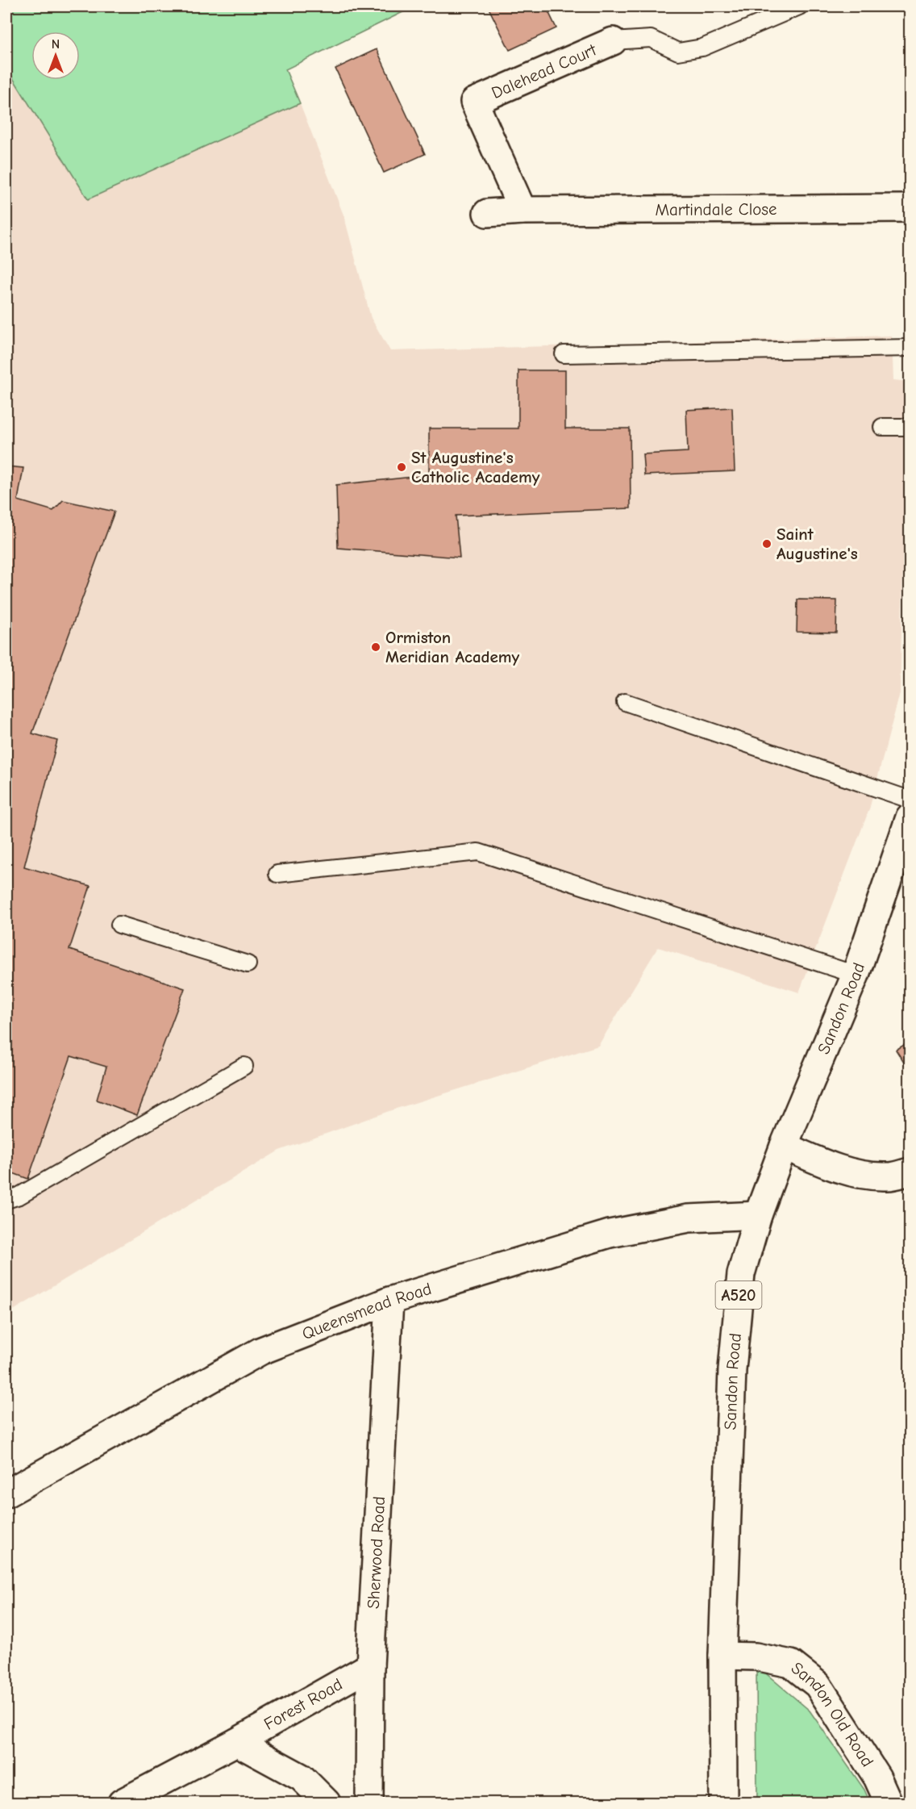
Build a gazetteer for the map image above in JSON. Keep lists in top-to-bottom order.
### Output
{
  "streets": {
    "main road": [
      "Dalehead Court",
      "Martindale Close",
      "Sandon Road",
      "A520",
      "Queensmead Road",
      "Sherwood Road",
      "Forest Road",
      "Sandon Old Road"
    ]
  },
  "crossings": [
    ["Dalehead Court", "Martindale Close"],
    ["Sandon Road", "Queensmead Road"],
    ["Sandon Road", "Sandon Old Road"],
    ["Queensmead Road", "Sherwood Road"],
    ["Sherwood Road", "Forest Road"]
  ],
  "places": ["St Augustine's Catholic Academy", "Saint Augustine's", "Ormiston Meridian Academy"],
  "north": "top"
}
